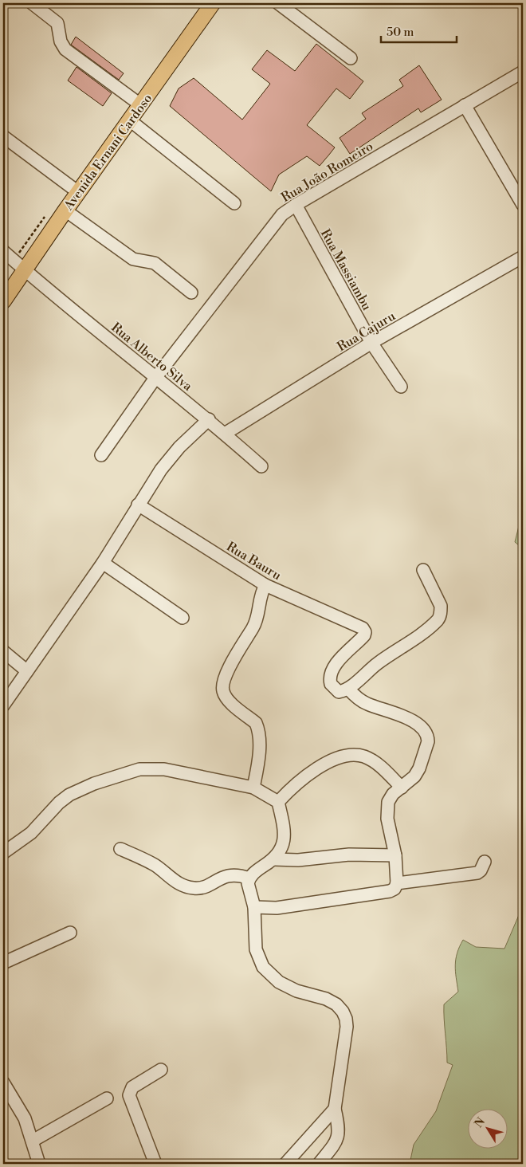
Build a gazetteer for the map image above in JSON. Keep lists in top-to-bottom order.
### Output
{
  "streets": {
    "main road": ["Avenida Ernani Cardoso"],
    "street": [
      "Rua João Romeiro",
      "Rua Massiambu",
      "Rua Cajuru",
      "Rua Alberto Silva",
      "Rua Bauru"
    ]
  },
  "crossings": [
    ["Avenida Ernani Cardoso", "Rua Alberto Silva"],
    ["Rua João Romeiro", "Rua Massiambu"],
    ["Rua João Romeiro", "Rua Alberto Silva"],
    ["Rua Massiambu", "Rua Cajuru"],
    ["Rua Cajuru", "Rua Alberto Silva"]
  ],
  "scale_bar": "50 m",
  "north": "top left"
}
